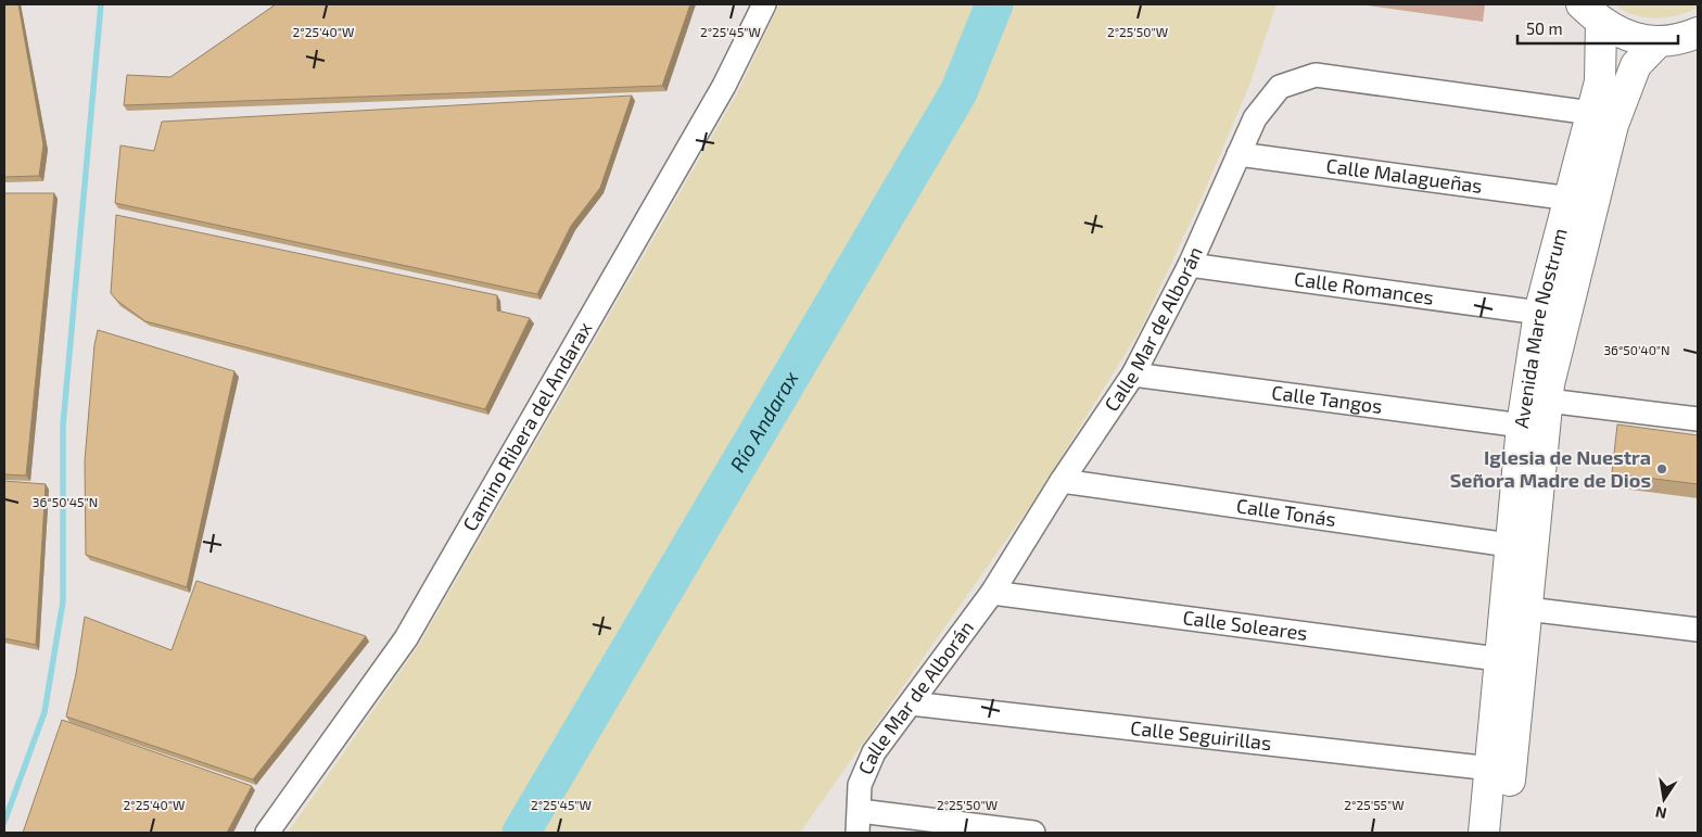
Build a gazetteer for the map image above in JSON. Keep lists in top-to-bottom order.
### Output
{
  "streets": {
    "street": [
      "Calle Malagueñas",
      "Calle Romances",
      "Calle Mar de Alborán",
      "Avenida Mare Nostrum",
      "Calle Tangos",
      "Camino Ribera del Andarax",
      "Calle Tonás",
      "Calle Soleares",
      "Calle Seguirillas"
    ]
  },
  "crossings": [
    ["Calle Malagueñas", "Calle Mar de Alborán"],
    ["Calle Malagueñas", "Avenida Mare Nostrum"],
    ["Calle Romances", "Calle Mar de Alborán"],
    ["Calle Romances", "Avenida Mare Nostrum"],
    ["Calle Mar de Alborán", "Avenida Mare Nostrum"],
    ["Calle Mar de Alborán", "Calle Tangos"],
    ["Calle Mar de Alborán", "Calle Tonás"],
    ["Calle Mar de Alborán", "Calle Soleares"],
    ["Calle Mar de Alborán", "Calle Seguirillas"],
    ["Avenida Mare Nostrum", "Calle Tangos"],
    ["Avenida Mare Nostrum", "Calle Tonás"],
    ["Avenida Mare Nostrum", "Calle Soleares"],
    ["Avenida Mare Nostrum", "Calle Seguirillas"]
  ],
  "water": ["Río Andarax"],
  "places": ["Iglesia de Nuestra Señora Madre de Dios"],
  "scale_bar": "50 m",
  "north": "bottom",
  "coordinates": [
    "2°25'40\"W",
    "2°25'45\"W",
    "2°25'50\"W",
    "36°50'40\"N",
    "36°50'45\"N",
    "2°25'55\"W"
  ]
}
